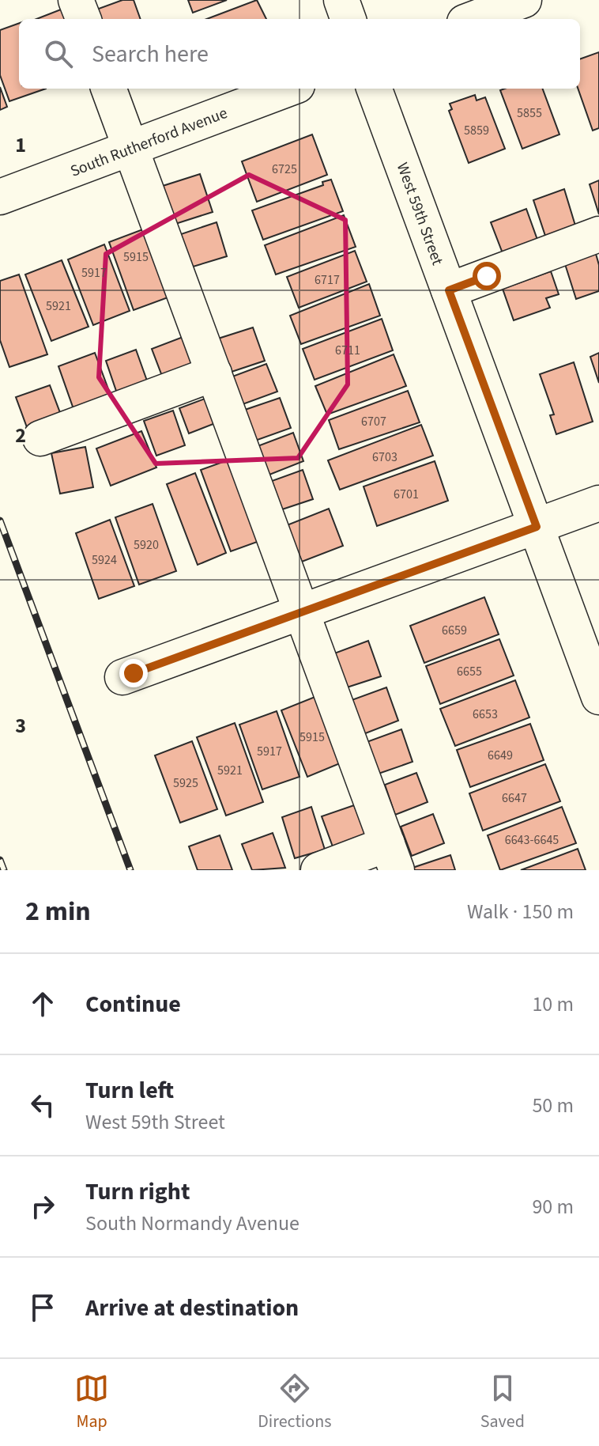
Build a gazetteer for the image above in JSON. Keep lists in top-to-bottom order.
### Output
{
  "streets": {
    "street": ["South Rutherford Avenue", "West 59th Street"]
  },
  "house_numbers": [
    "5855",
    "5859",
    "6725",
    "5915",
    "5917",
    "6717",
    "5921",
    "6711",
    "6707",
    "6703",
    "6701",
    "5920",
    "5924",
    "6659",
    "6655",
    "6653",
    "5915",
    "5917",
    "6649",
    "5921",
    "5925",
    "6647",
    "6643-6645"
  ],
  "page": {
    "search": "Search here",
    "heading": ["2 min", "Walk · 150 m"],
    "list": [
      ["Continue", "10 m"],
      ["Turn left", "West 59th Street", "50 m"],
      ["Turn right", "South Normandy Avenue", "90 m"],
      "Arrive at destination"
    ],
    "nav": ["Map", "Directions", "Saved"]
  },
  "grid": {
    "rows": ["1", "2", "3"]
  }
}
